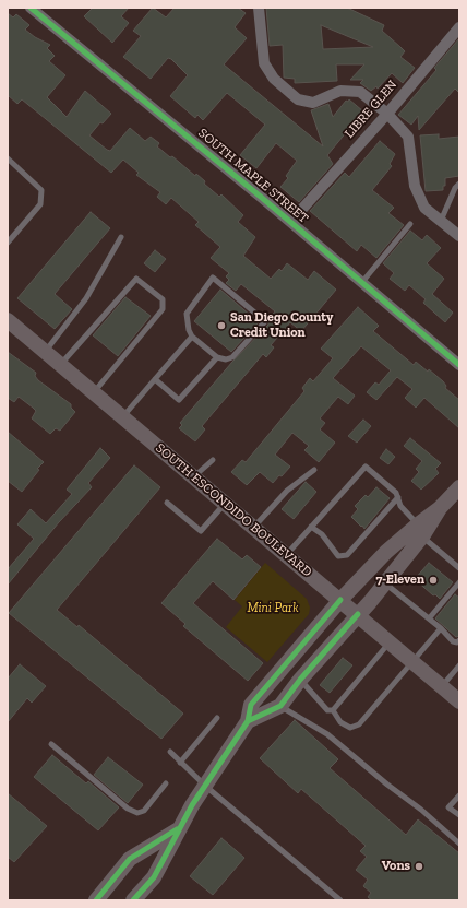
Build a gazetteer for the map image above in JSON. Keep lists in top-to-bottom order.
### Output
{
  "streets": {
    "main road": ["SOUTH ESCONDIDO BOULEVARD"],
    "street": ["LIBRE GLEN", "SOUTH MAPLE STREET"]
  },
  "parks": ["Mini Park"],
  "places": ["San Diego County Credit Union", "7-Eleven", "Vons"]
}
